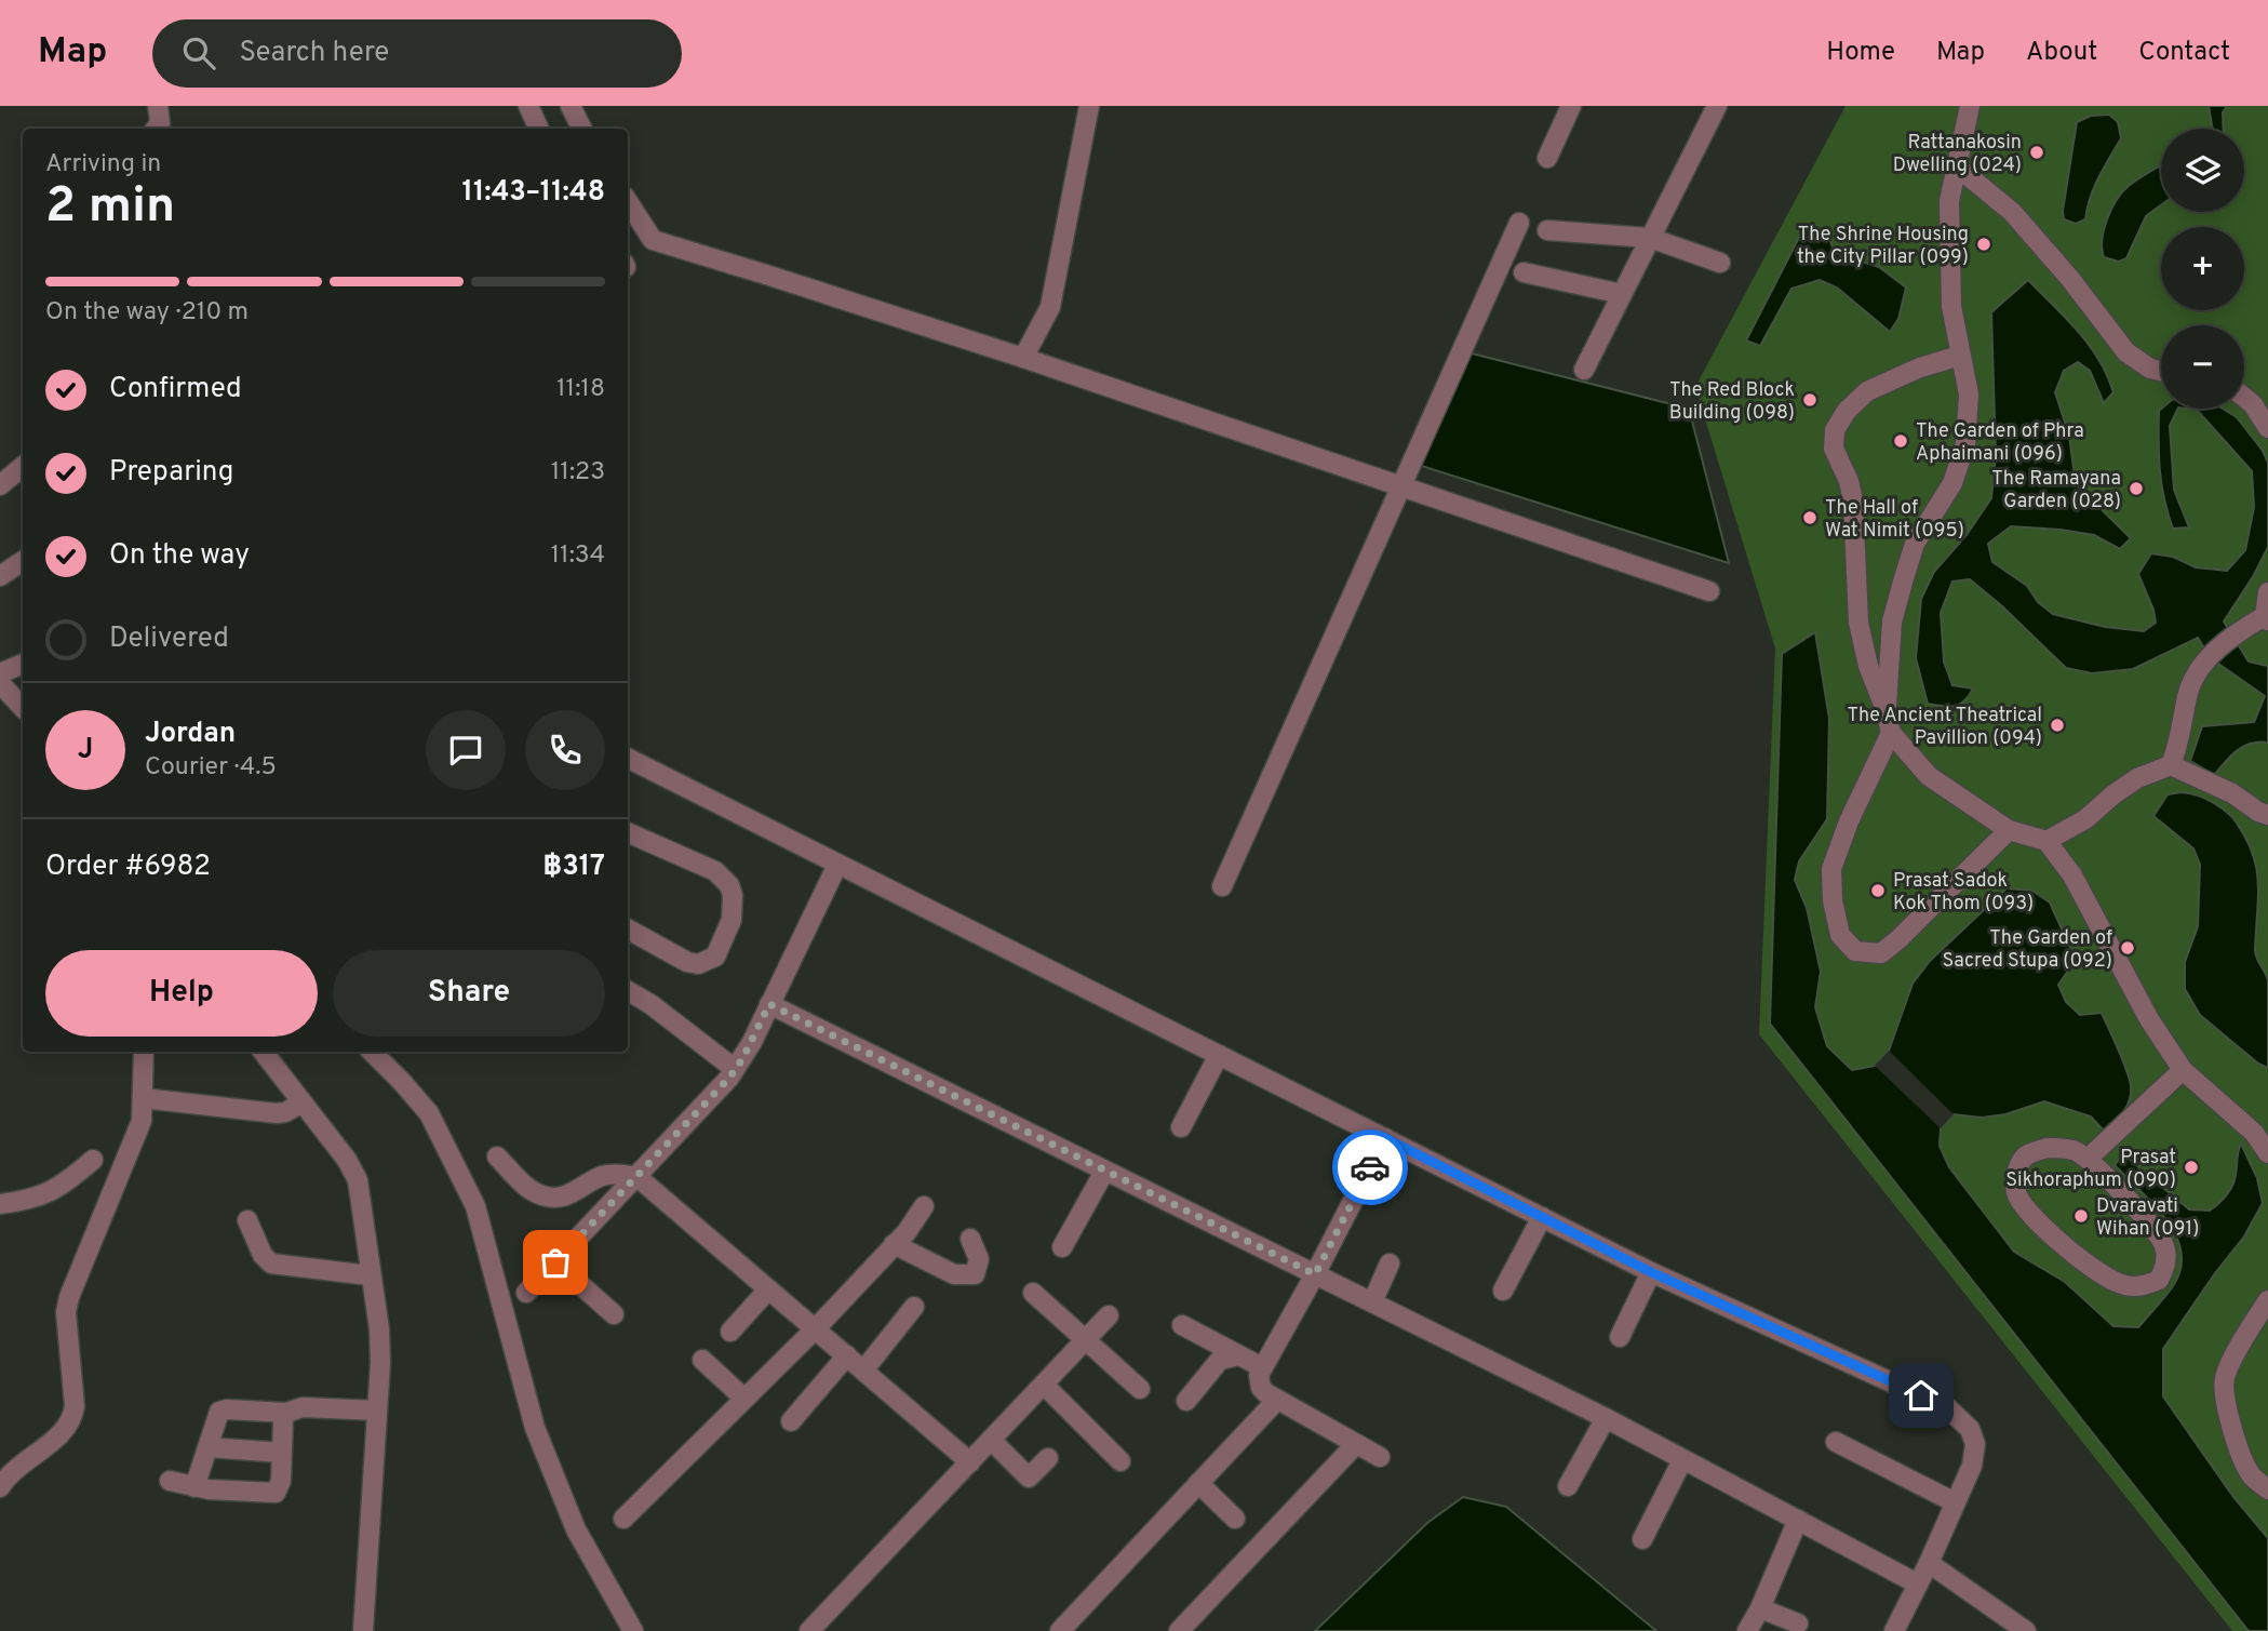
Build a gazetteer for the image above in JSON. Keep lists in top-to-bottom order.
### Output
{
  "places": [
    "Rattanakosin Dwelling (024)",
    "The Shrine Housing the City Pillar (099)",
    "The Red Block Building (098)",
    "The Garden of Phra Aphaimani (096)",
    "The Ramayana Garden (028)",
    "The Hall of Wat Nimit (095)",
    "The Ancient Theatrical Pavillion (094)",
    "Prasat Sadok Kok Thom (093)",
    "The Garden of Sacred Stupa (092)",
    "Prasat Sikhoraphum (090)",
    "Dvaravati Wihan (091)"
  ],
  "page": {
    "header": "Map",
    "search": "Search here",
    "nav": [
      "Home",
      "Map",
      "About",
      "Contact"
    ],
    "map_buttons": ["+", "−"],
    "heading": ["2 min", "Arriving in", "11:43–11:48"],
    "panel": [
      "Jordan",
      "Courier · 4.5",
      "Order #6982",
      "฿317"
    ],
    "bar": "On the way · 210 m",
    "list": [
      ["Confirmed", "11:18"],
      ["Preparing", "11:23"],
      ["On the way", "11:34"],
      "Delivered"
    ],
    "round": "J",
    "buttons": ["Help", "Share"]
  }
}
